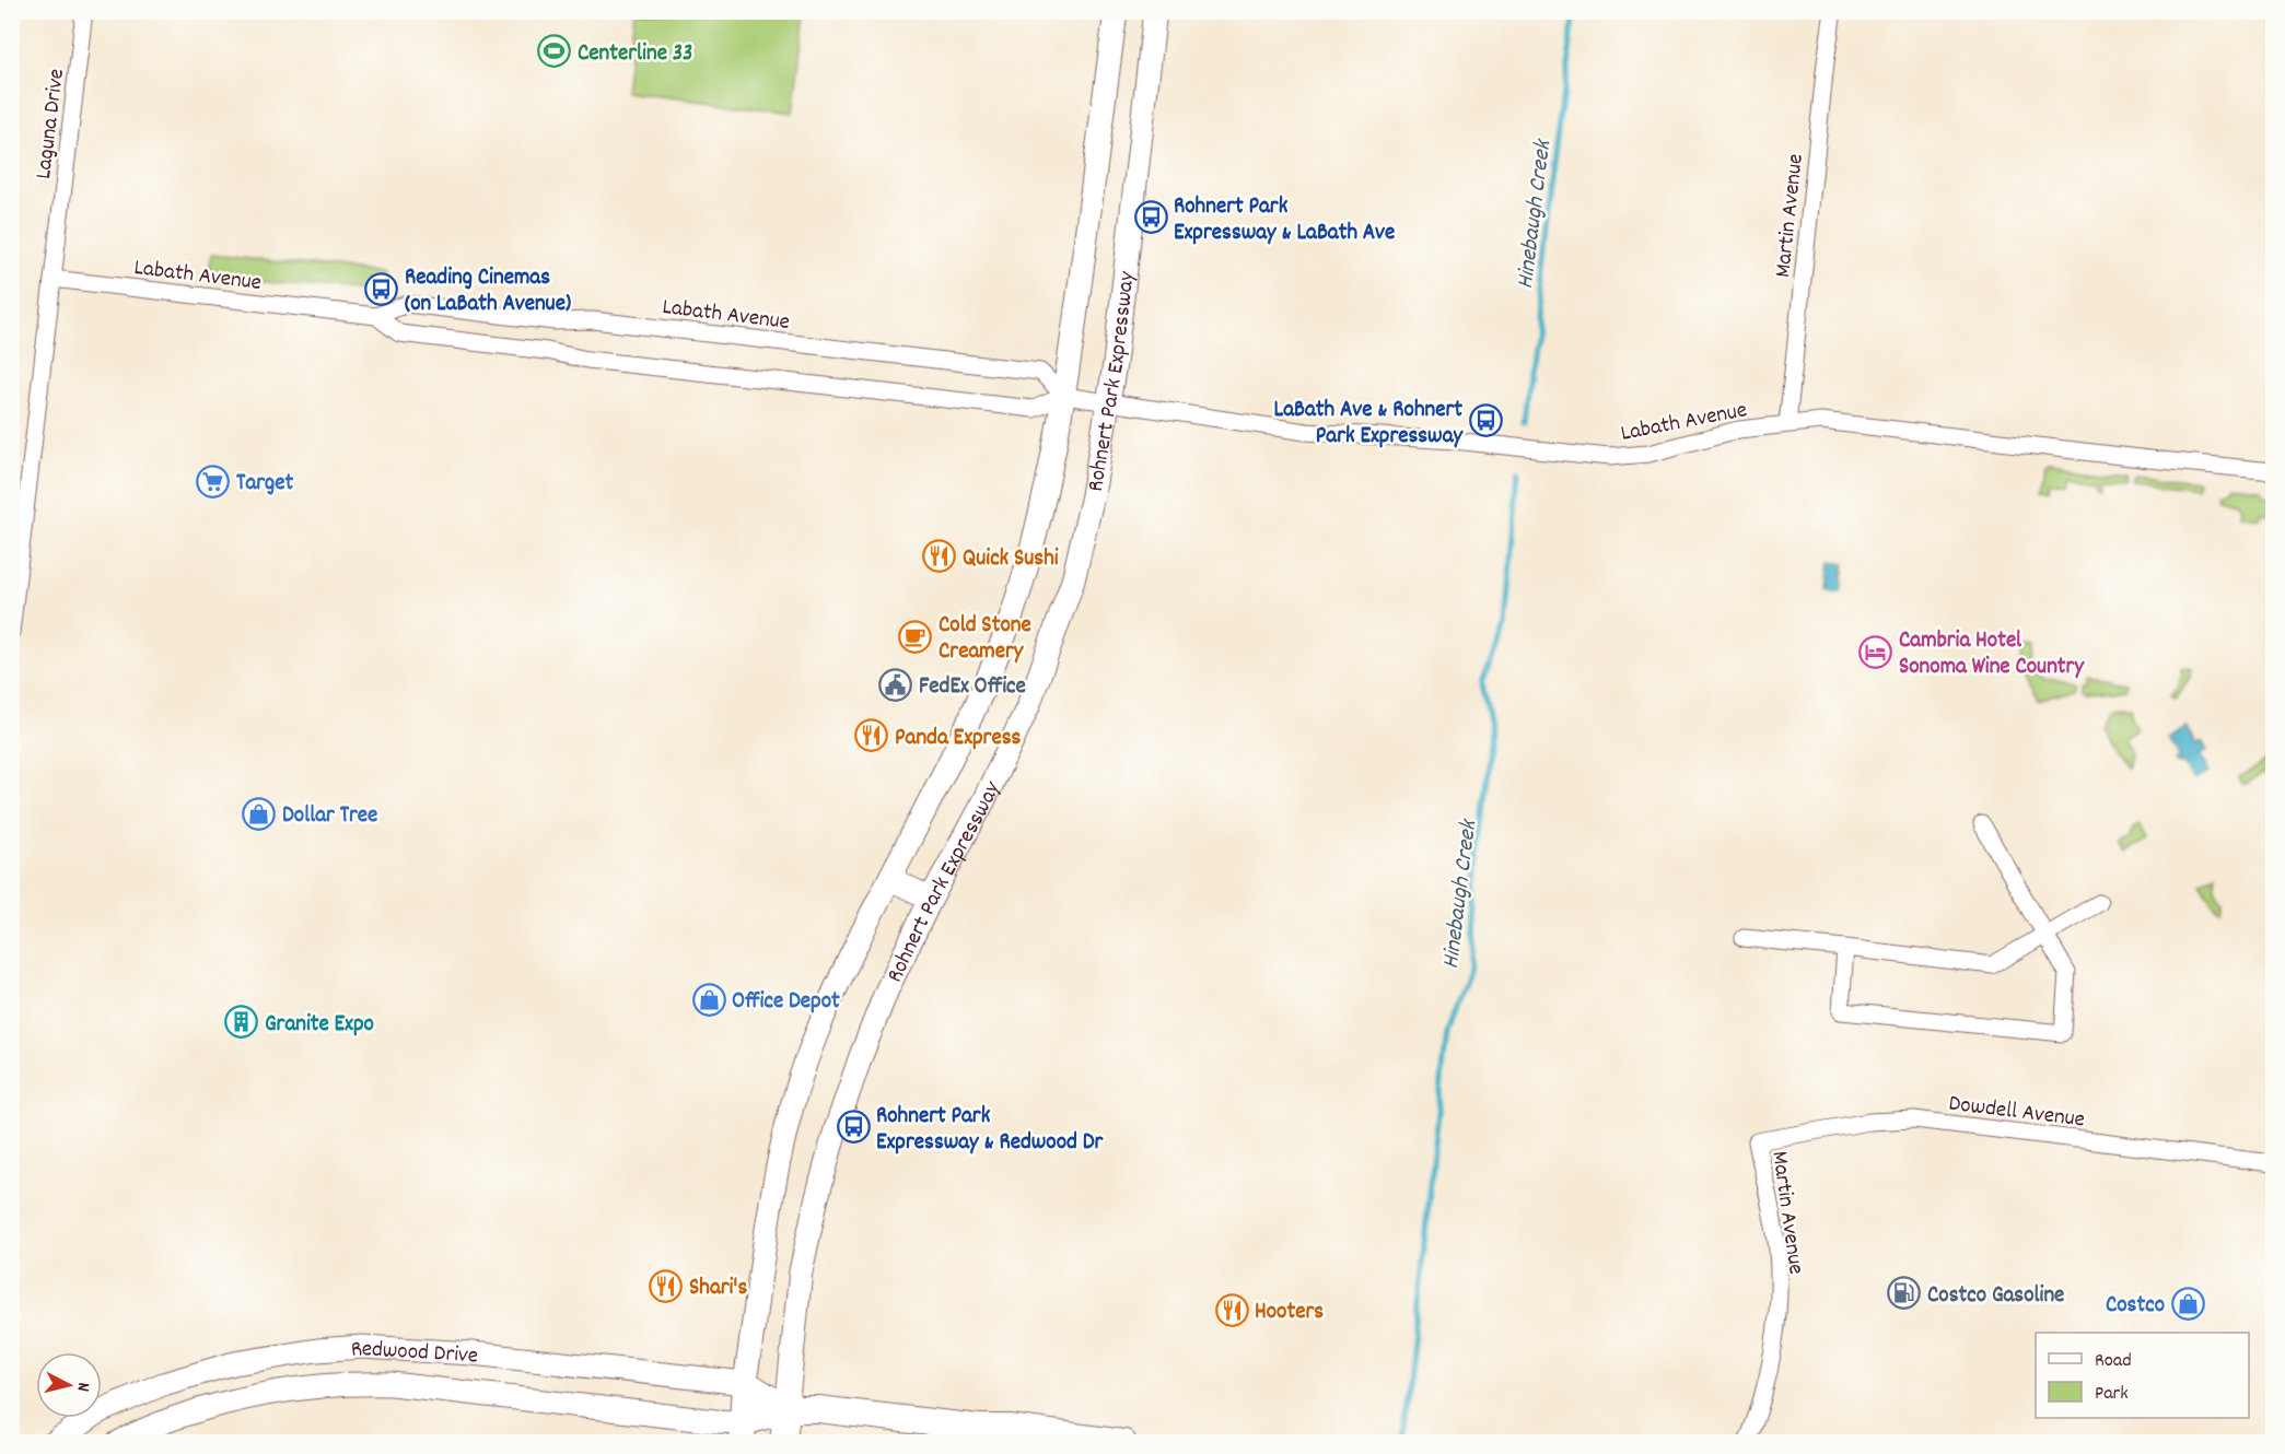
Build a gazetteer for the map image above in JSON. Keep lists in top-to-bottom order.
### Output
{
  "streets": {
    "main road": ["Rohnert Park Expressway", "Redwood Drive"],
    "street": [
      "Laguna Drive",
      "Martin Avenue",
      "Labath Avenue",
      "Dowdell Avenue"
    ]
  },
  "crossings": [
    ["Laguna Drive", "Labath Avenue"],
    ["Martin Avenue", "Labath Avenue"],
    ["Martin Avenue", "Dowdell Avenue"],
    ["Labath Avenue", "Rohnert Park Expressway"],
    ["Rohnert Park Expressway", "Redwood Drive"]
  ],
  "water": ["Hinebaugh Creek"],
  "places": {
    "sports": ["Centerline 33"],
    "bus stop": [
      "Rohnert Park Expressway & LaBath Ave",
      "Reading Cinemas (on LaBath Avenue)",
      "LaBath Ave & Rohnert Park Expressway",
      "Rohnert Park Expressway & Redwood Dr"
    ],
    "supermarket": ["Target"],
    "restaurant": [
      "Quick Sushi",
      "Panda Express",
      "Shari's",
      "Hooters"
    ],
    "cafe": ["Cold Stone Creamery"],
    "hotel": ["Cambria Hotel Sonoma Wine Country"],
    "public building": ["FedEx Office"],
    "shop": ["Dollar Tree", "Office Depot", "Costco"],
    "building": ["Granite Expo"],
    "fuel station": ["Costco Gasoline"]
  },
  "legend": ["Road", "Park"],
  "north": "right"
}
